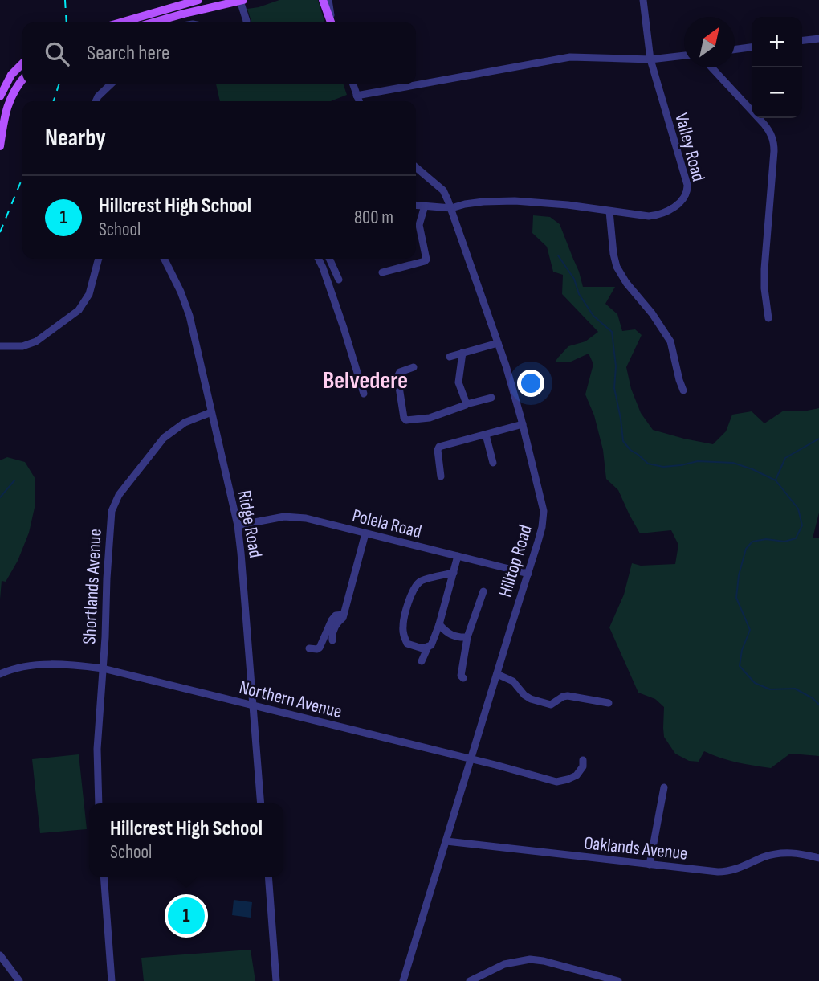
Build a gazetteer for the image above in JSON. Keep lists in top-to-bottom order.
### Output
{
  "streets": {
    "street": [
      "Valley Road",
      "Polela Road",
      "Ridge Road",
      "Hilltop Road",
      "Shortlands Avenue",
      "Northern Avenue",
      "Oaklands Avenue"
    ]
  },
  "crossings": [
    ["Valley Road", "Hilltop Road"],
    ["Polela Road", "Ridge Road"],
    ["Polela Road", "Hilltop Road"],
    ["Ridge Road", "Shortlands Avenue"],
    ["Ridge Road", "Northern Avenue"],
    ["Hilltop Road", "Northern Avenue"],
    ["Hilltop Road", "Oaklands Avenue"],
    ["Shortlands Avenue", "Northern Avenue"]
  ],
  "districts": ["Belvedere"],
  "north": "top right",
  "page": {
    "map_buttons": ["+", "−"],
    "search": "Search here",
    "heading": "Nearby",
    "list": [
      {
        "mark": "1",
        "name": "Hillcrest High School",
        "note": "School",
        "value": "800 m"
      }
    ],
    "popup": ["Hillcrest High School", "School"],
    "pins": "1"
  }
}
